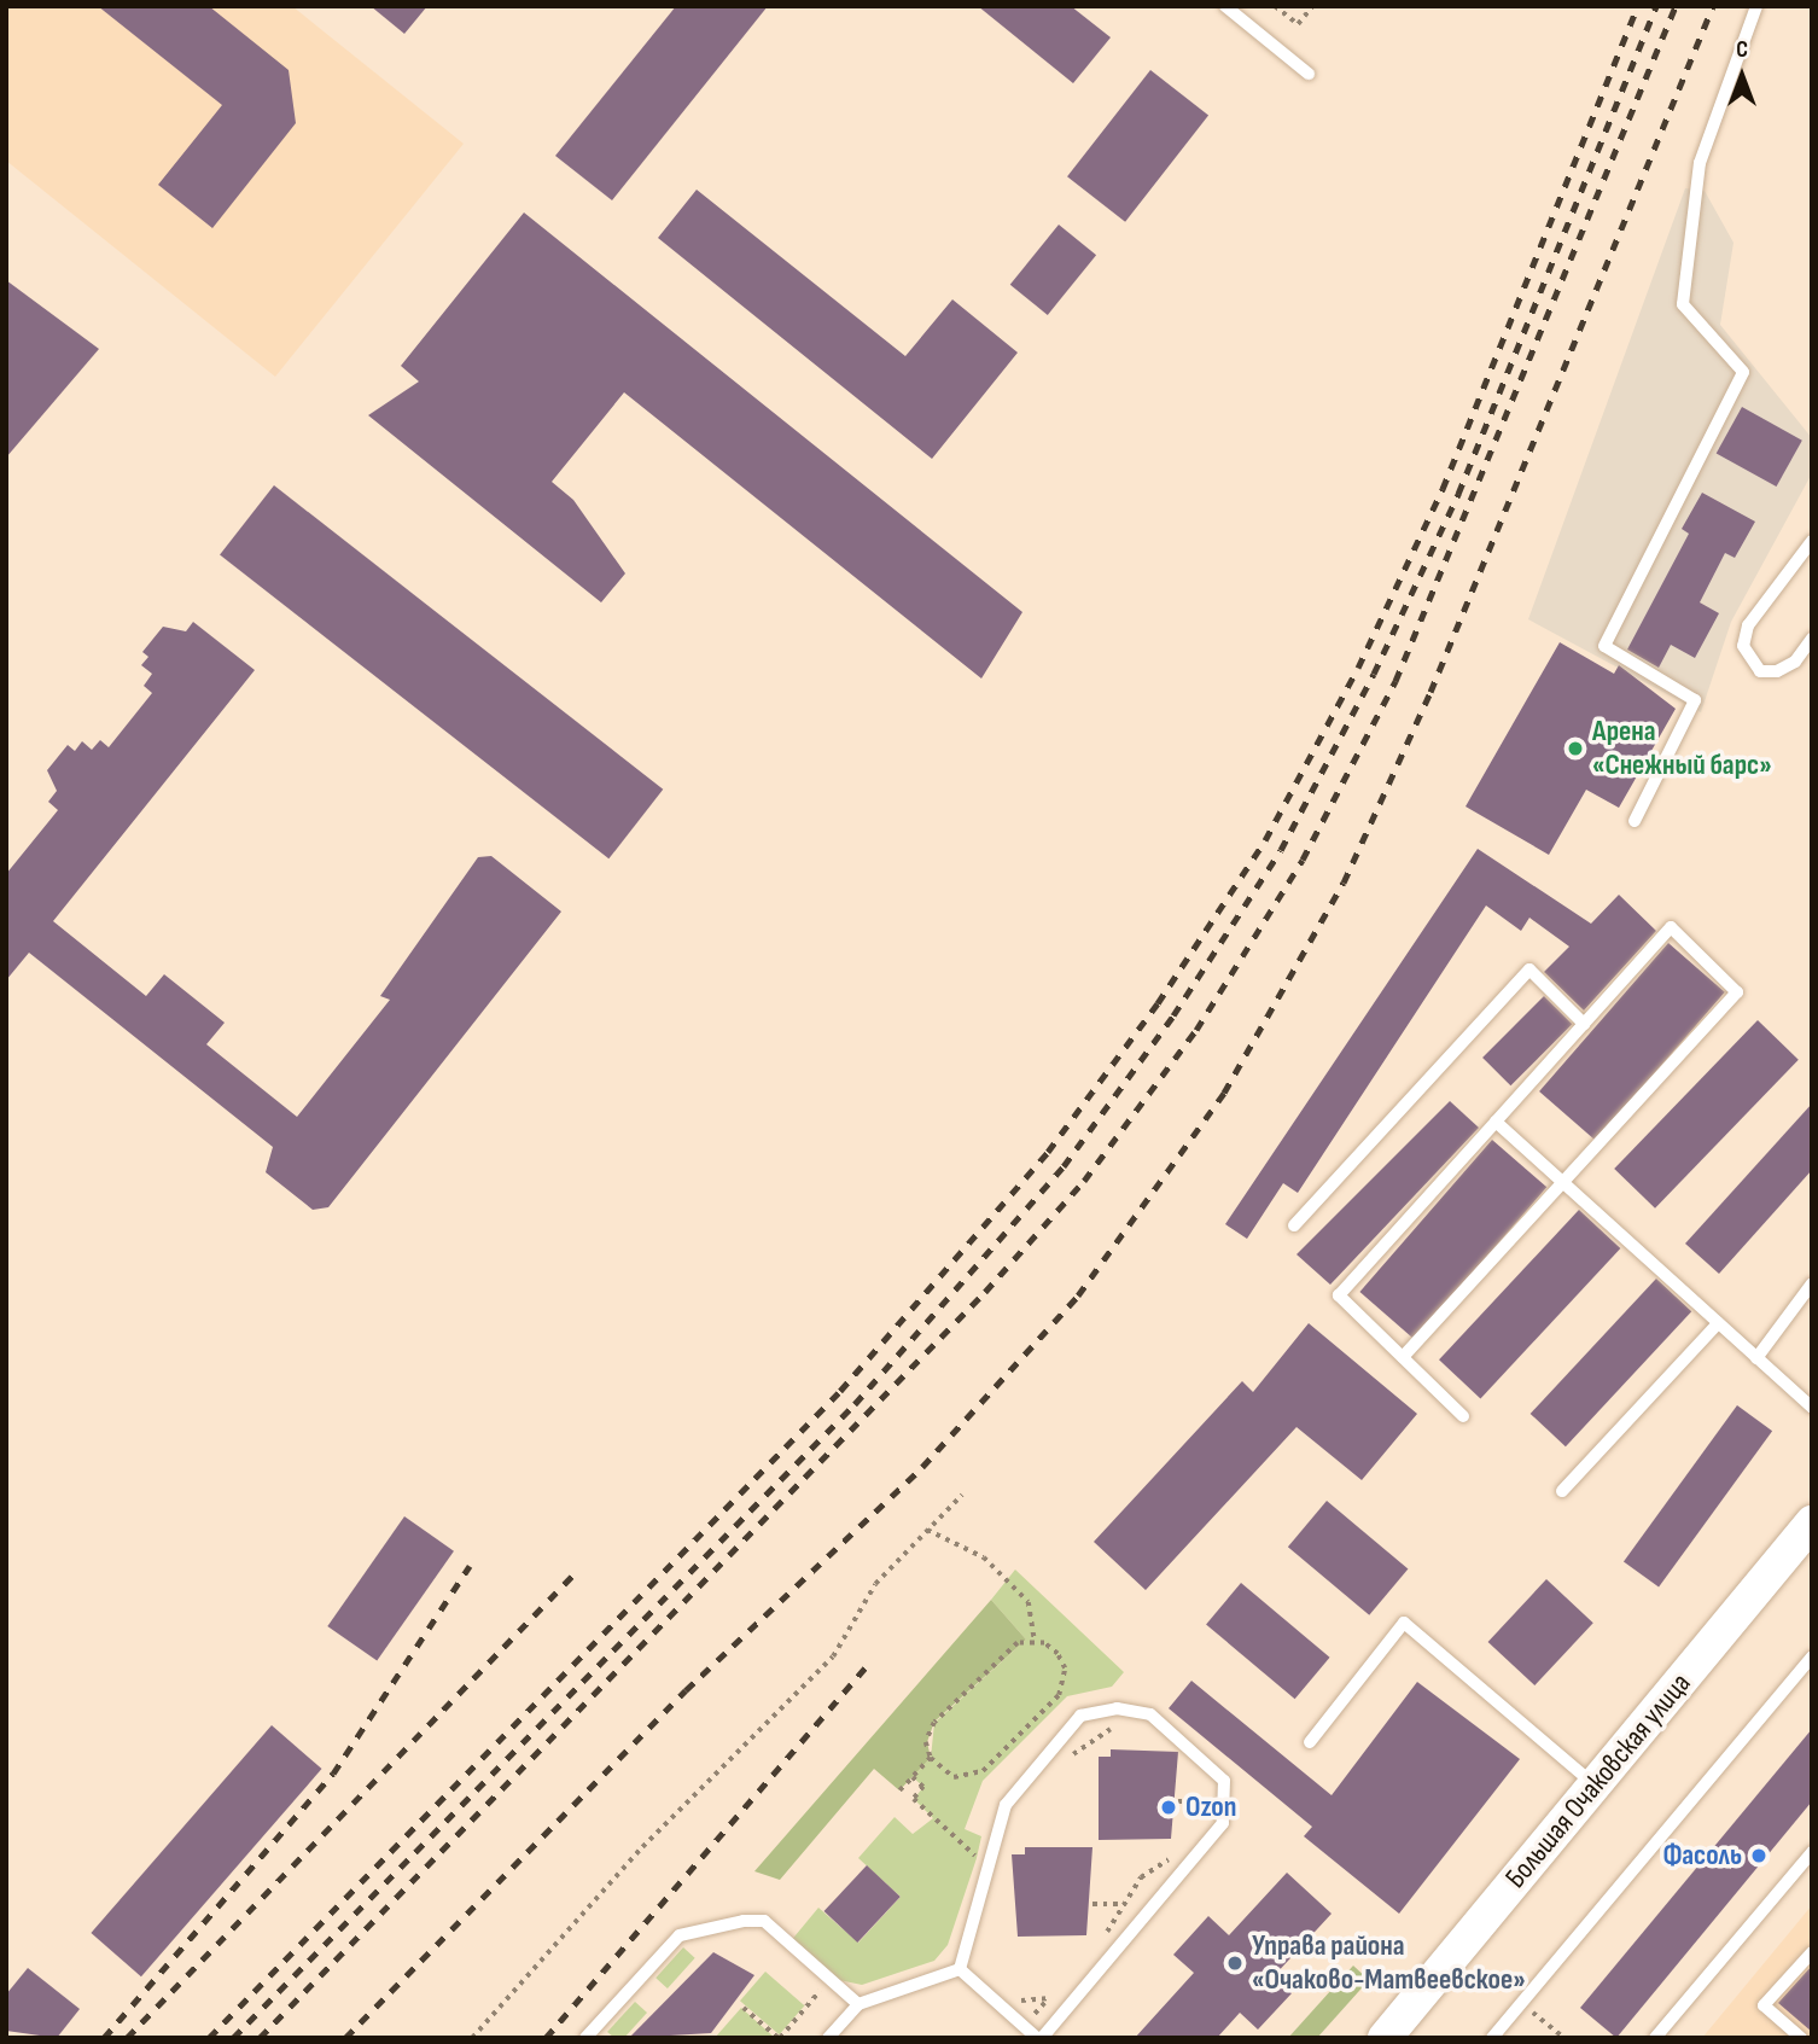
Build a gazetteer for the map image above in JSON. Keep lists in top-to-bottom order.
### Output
{
  "streets": {
    "street": ["Большая Очаковская улица"]
  },
  "places": [
    "Арена «Снежный барс»",
    "Ozon",
    "Фасоль",
    "Управа района «Очаково-Матвеевское»"
  ],
  "north": "top"
}
